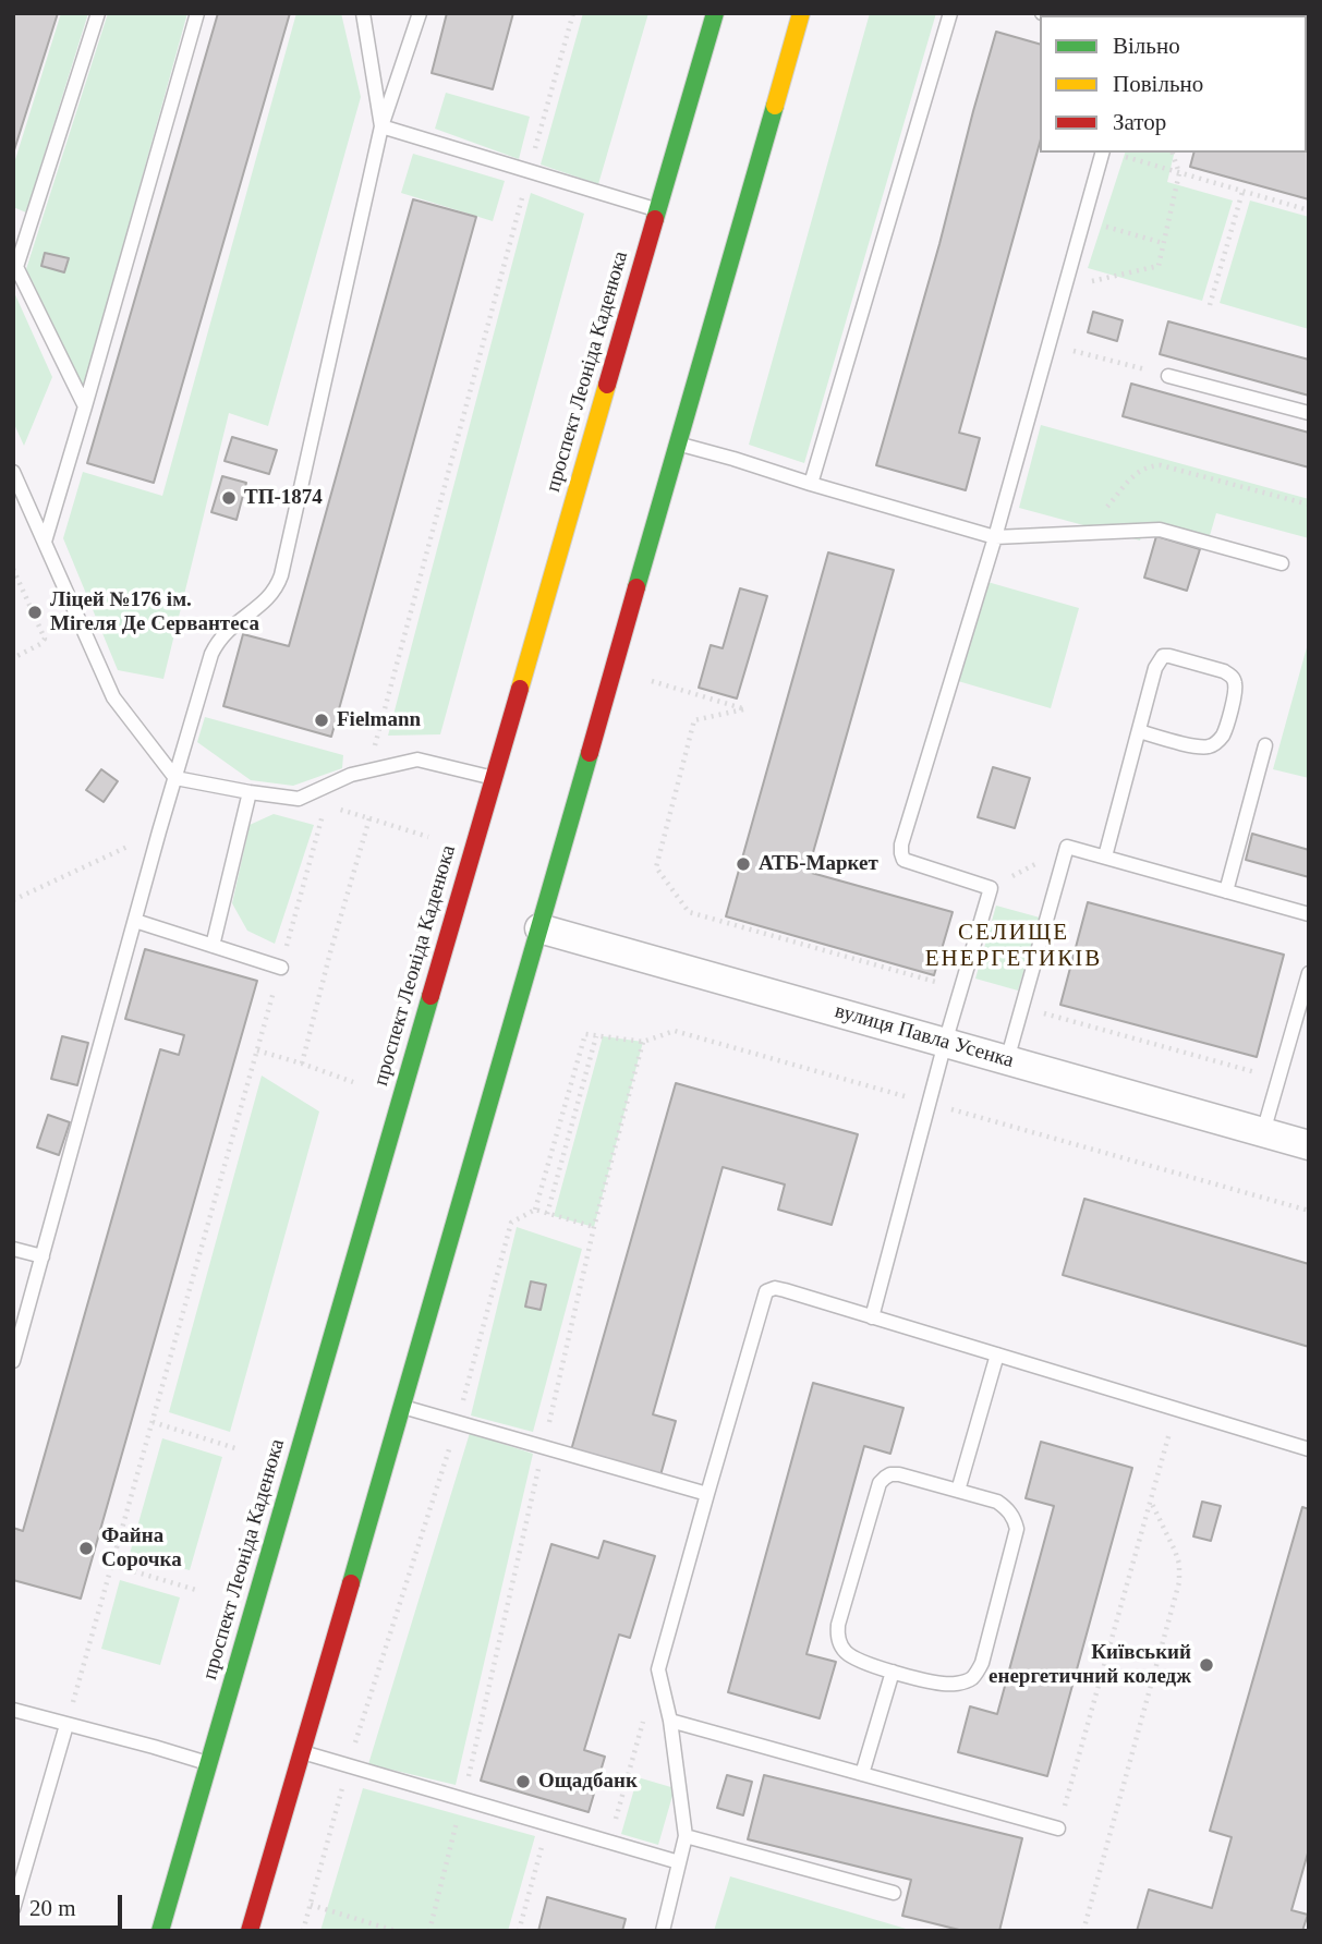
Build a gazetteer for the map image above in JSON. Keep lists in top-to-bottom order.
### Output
{
  "streets": {
    "highway": ["проспект Леоніда Каденюка"],
    "street": ["вулиця Павла Усенка"]
  },
  "districts": ["СЕЛИЩЕ ЕНЕРГЕТИКІВ"],
  "places": [
    "ТП-1874",
    "Ліцей №176 ім. Мігеля Де Сервантеса",
    "Fielmann",
    "АТБ-Маркет",
    "Файна Сорочка",
    "Київський енергетичний коледж",
    "Ощадбанк"
  ],
  "legend": ["Вільно", "Повільно", "Затор"],
  "scale_bar": "20 m"
}
